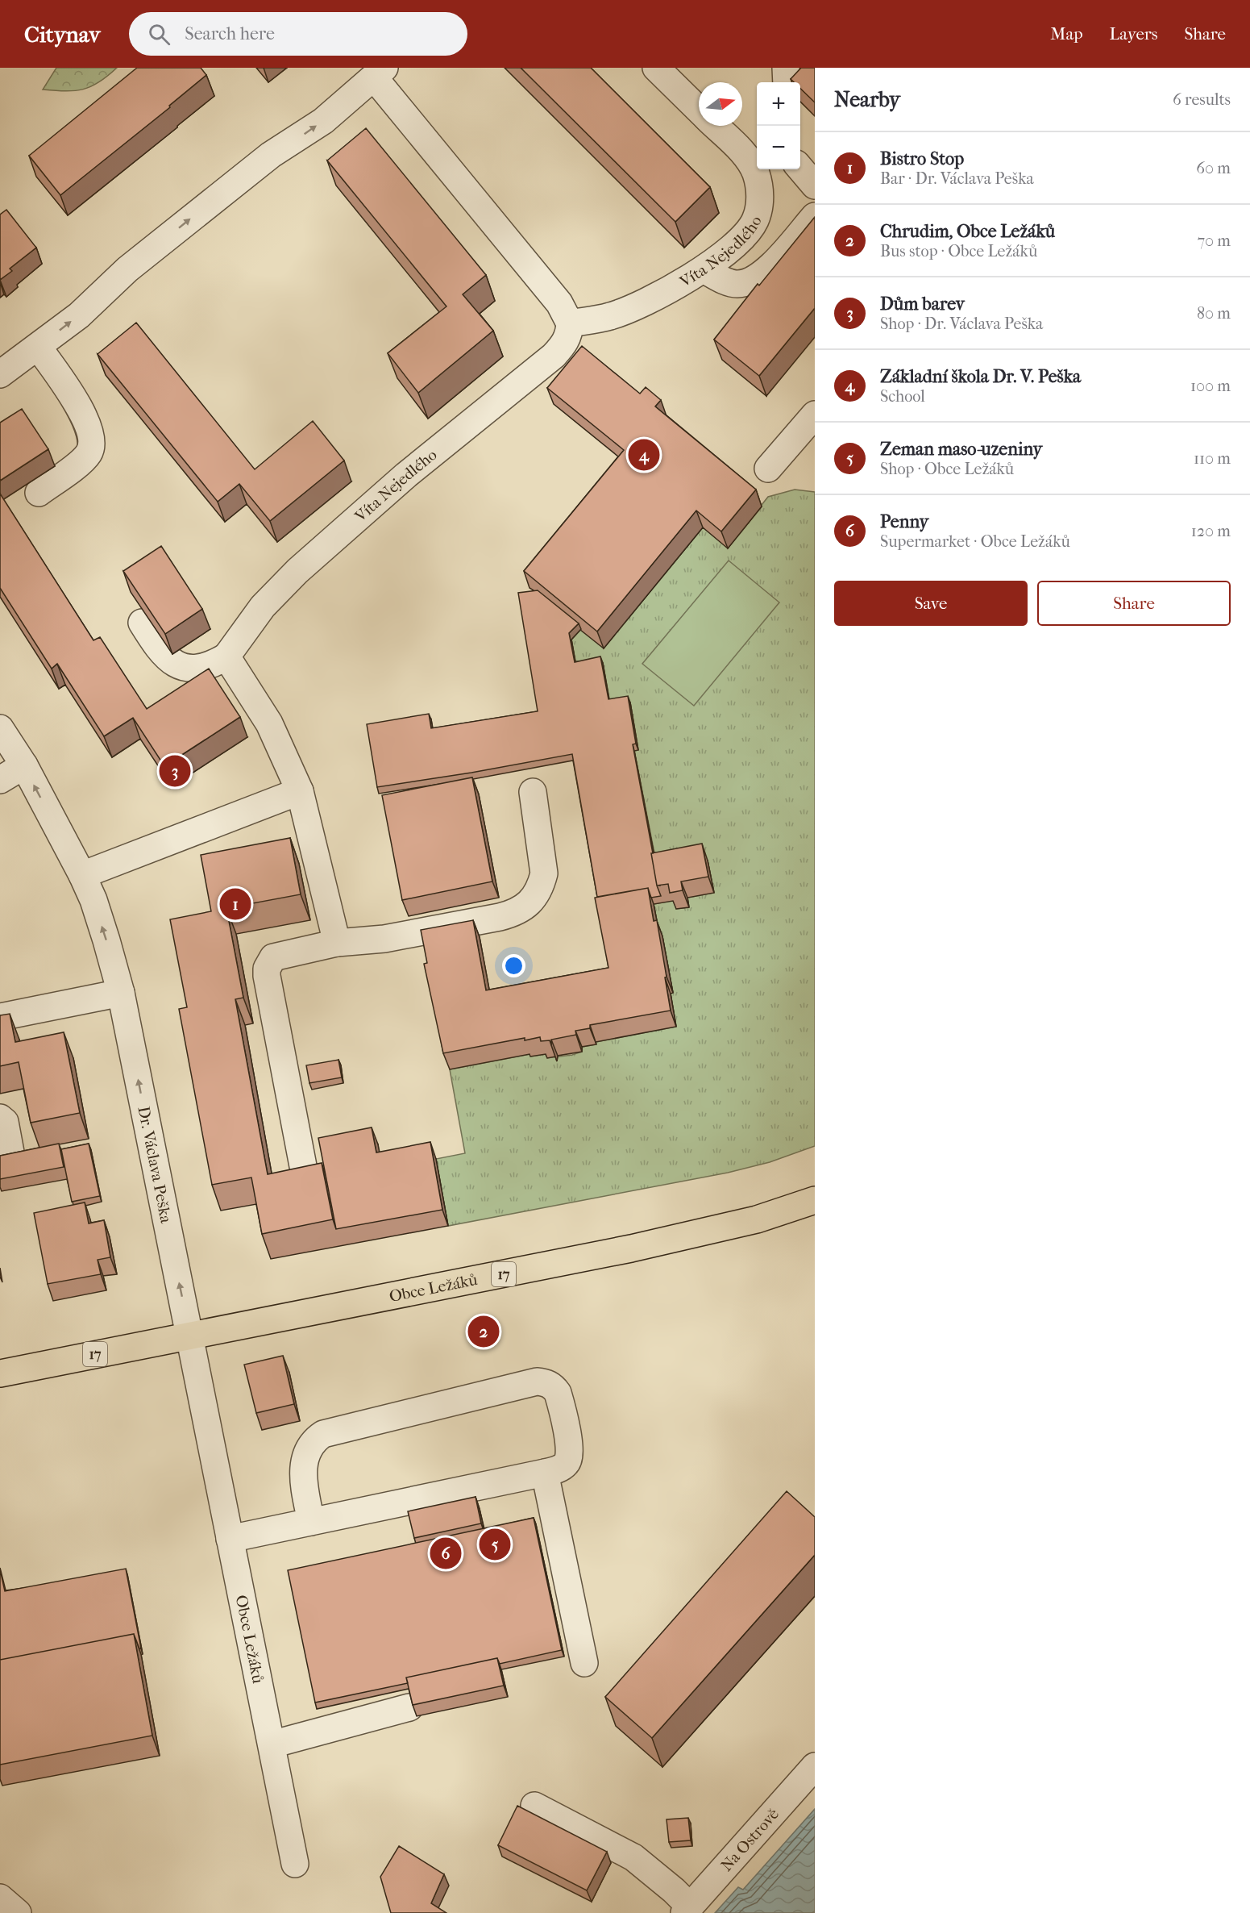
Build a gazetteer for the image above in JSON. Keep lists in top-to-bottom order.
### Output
{
  "streets": {
    "main road": ["17", "Obce Ležáků"],
    "street": ["Víta Nejedlého", "Dr. Václava Peška", "Na Ostrově"]
  },
  "crossings": [
    ["Dr. Václava Peška", "Obce Ležáků"]
  ],
  "north": "right",
  "page": {
    "header": "Citynav",
    "search": "Search here",
    "nav": ["Map", "Layers", "Share"],
    "heading": ["Nearby", "6 results"],
    "map_buttons": ["+", "−"],
    "list": [
      {
        "mark": "1",
        "name": "Bistro Stop",
        "note": "Bar · Dr. Václava Peška",
        "value": "60 m"
      },
      {
        "mark": "2",
        "name": "Chrudim, Obce Ležáků",
        "note": "Bus stop · Obce Ležáků",
        "value": "70 m"
      },
      {
        "mark": "3",
        "name": "Dům barev",
        "note": "Shop · Dr. Václava Peška",
        "value": "80 m"
      },
      {
        "mark": "4",
        "name": "Základní škola Dr. V. Peška",
        "note": "School",
        "value": "100 m"
      },
      {
        "mark": "5",
        "name": "Zeman maso-uzeniny",
        "note": "Shop · Obce Ležáků",
        "value": "110 m"
      },
      {
        "mark": "6",
        "name": "Penny",
        "note": "Supermarket · Obce Ležáků",
        "value": "120 m"
      }
    ],
    "pins": [
      "4",
      "3",
      "1",
      "2",
      "5",
      "6"
    ],
    "buttons": ["Save", "Share"]
  }
}
